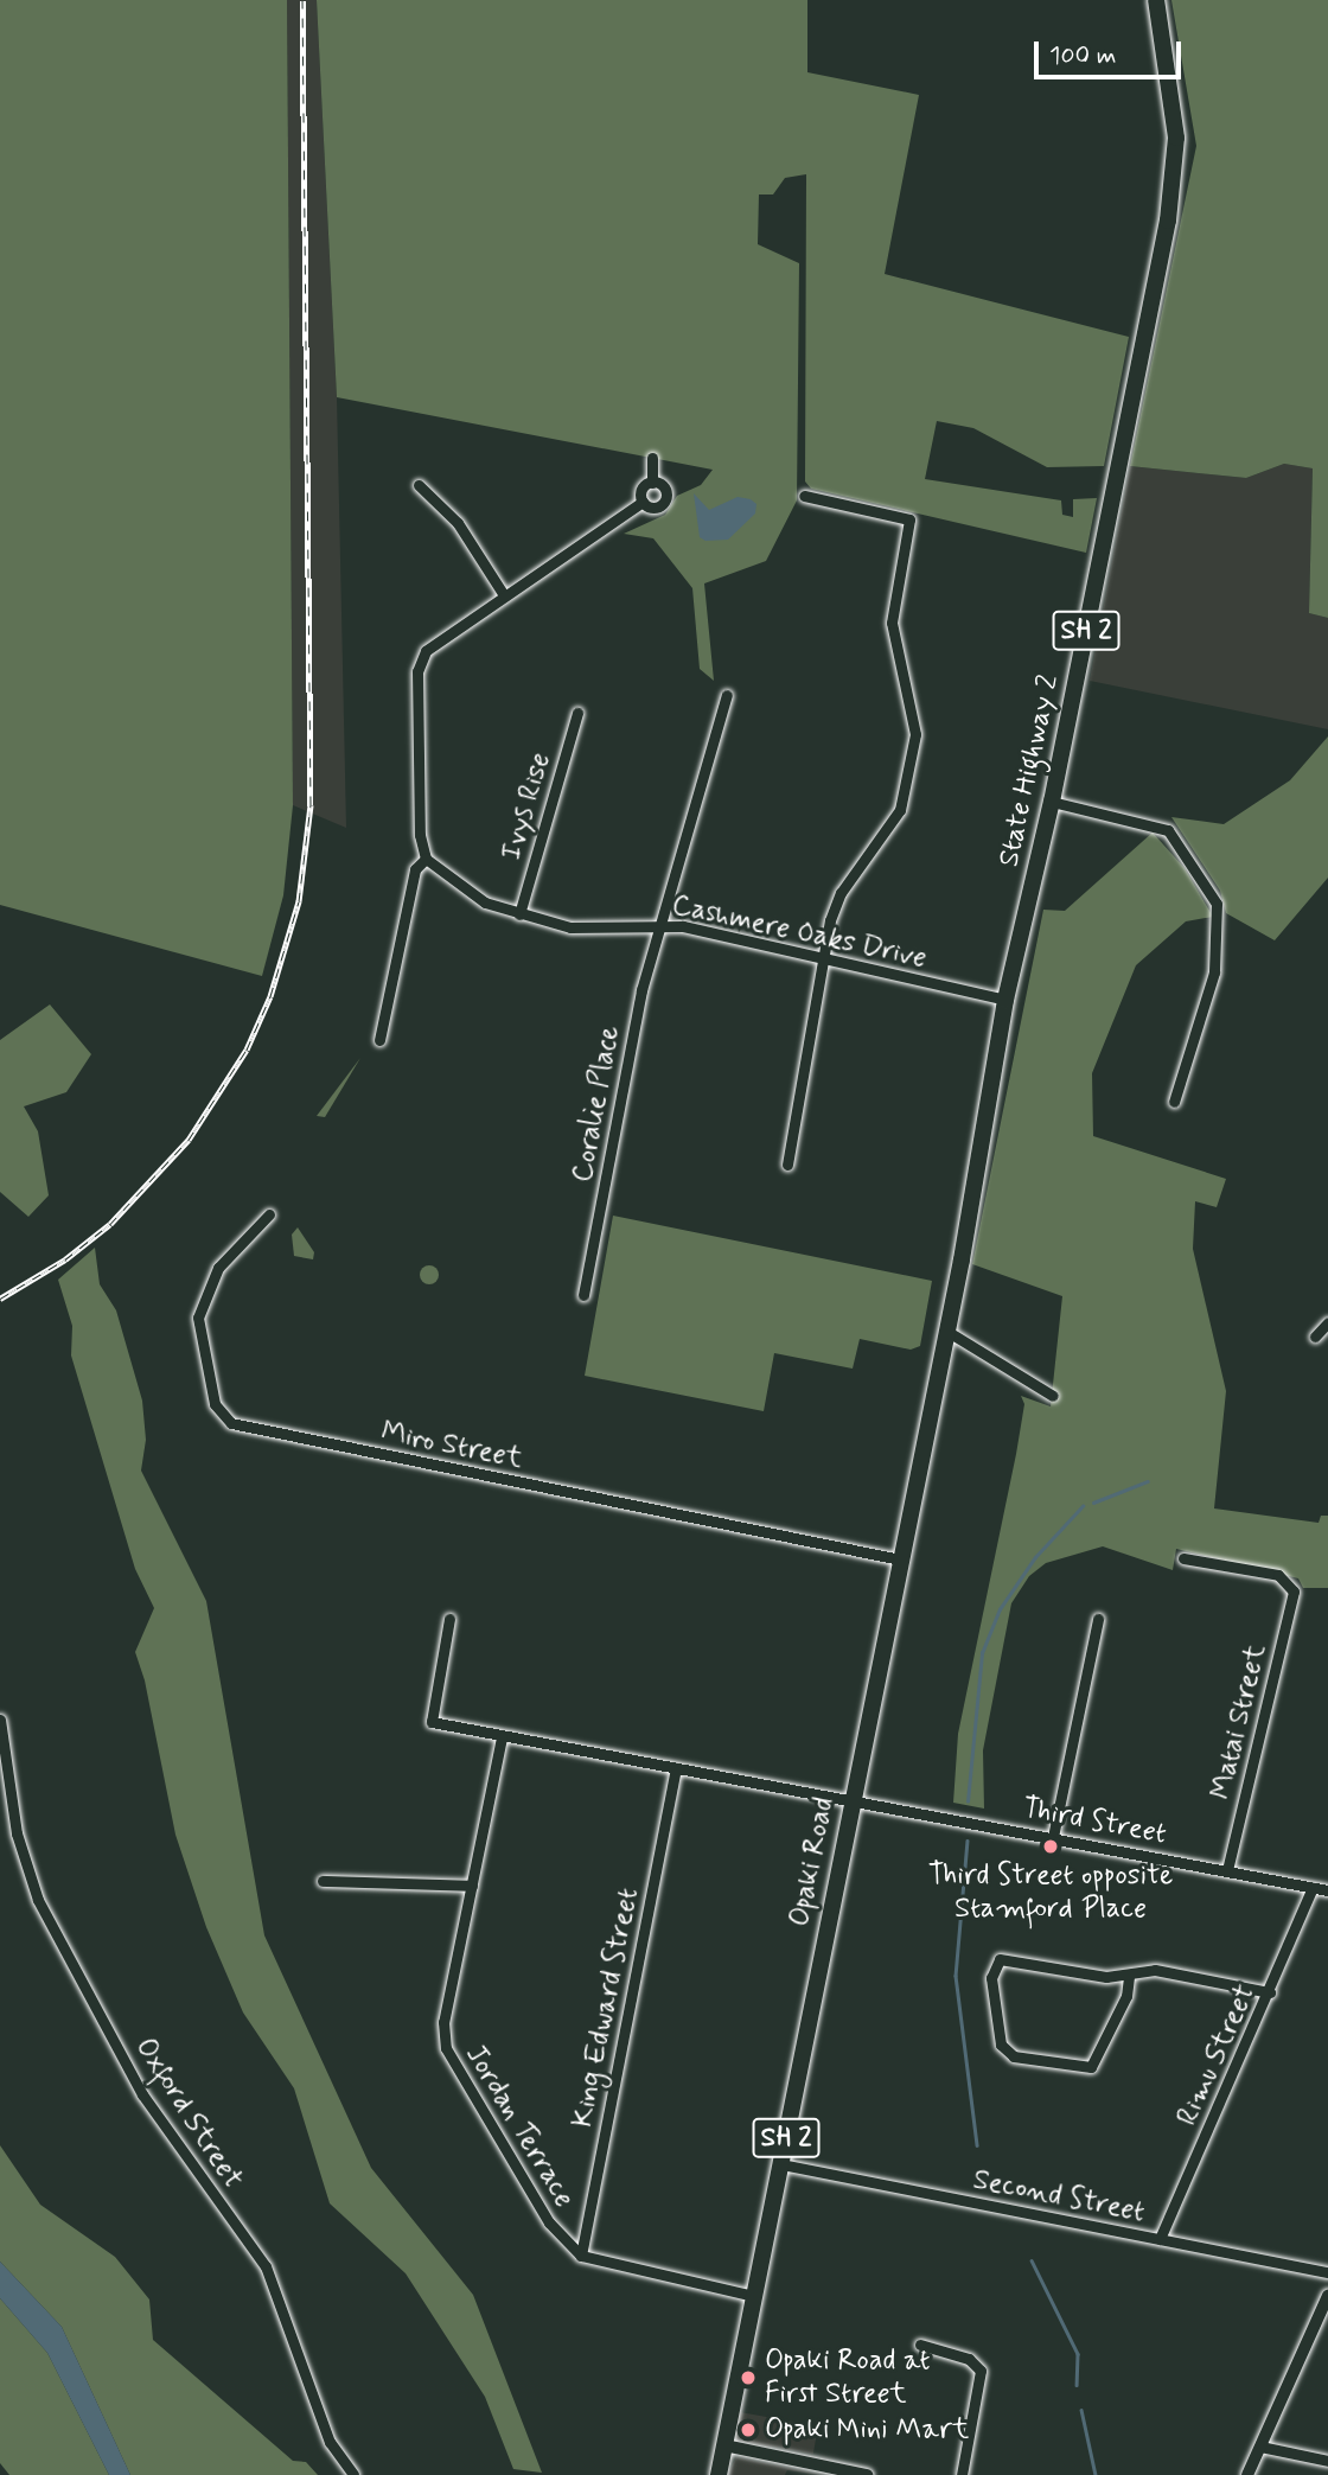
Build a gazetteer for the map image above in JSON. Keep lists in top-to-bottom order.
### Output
{
  "streets": {
    "highway": ["SH 2", "State Highway 2", "Opaki Road"],
    "street": [
      "Ivys Rise",
      "Cashmere Oaks Drive",
      "Coralie Place",
      "Miro Street",
      "Matai Street",
      "Third Street",
      "King Edward Street",
      "Rimu Street",
      "Oxford Street",
      "Jordan Terrace",
      "Second Street"
    ]
  },
  "crossings": [
    ["State Highway 2", "Cashmere Oaks Drive"],
    ["State Highway 2", "Opaki Road"],
    ["Ivys Rise", "Cashmere Oaks Drive"],
    ["Cashmere Oaks Drive", "Coralie Place"],
    ["Miro Street", "Opaki Road"],
    ["Matai Street", "Third Street"],
    ["Third Street", "Opaki Road"],
    ["Third Street", "King Edward Street"],
    ["Third Street", "Rimu Street"],
    ["Third Street", "Jordan Terrace"],
    ["Opaki Road", "Second Street"],
    ["King Edward Street", "Jordan Terrace"],
    ["Rimu Street", "Second Street"]
  ],
  "places": ["Third Street opposite Stamford Place", "Opaki Road at First Street", "Opaki Mini Mart"],
  "scale_bar": "100 m"
}
